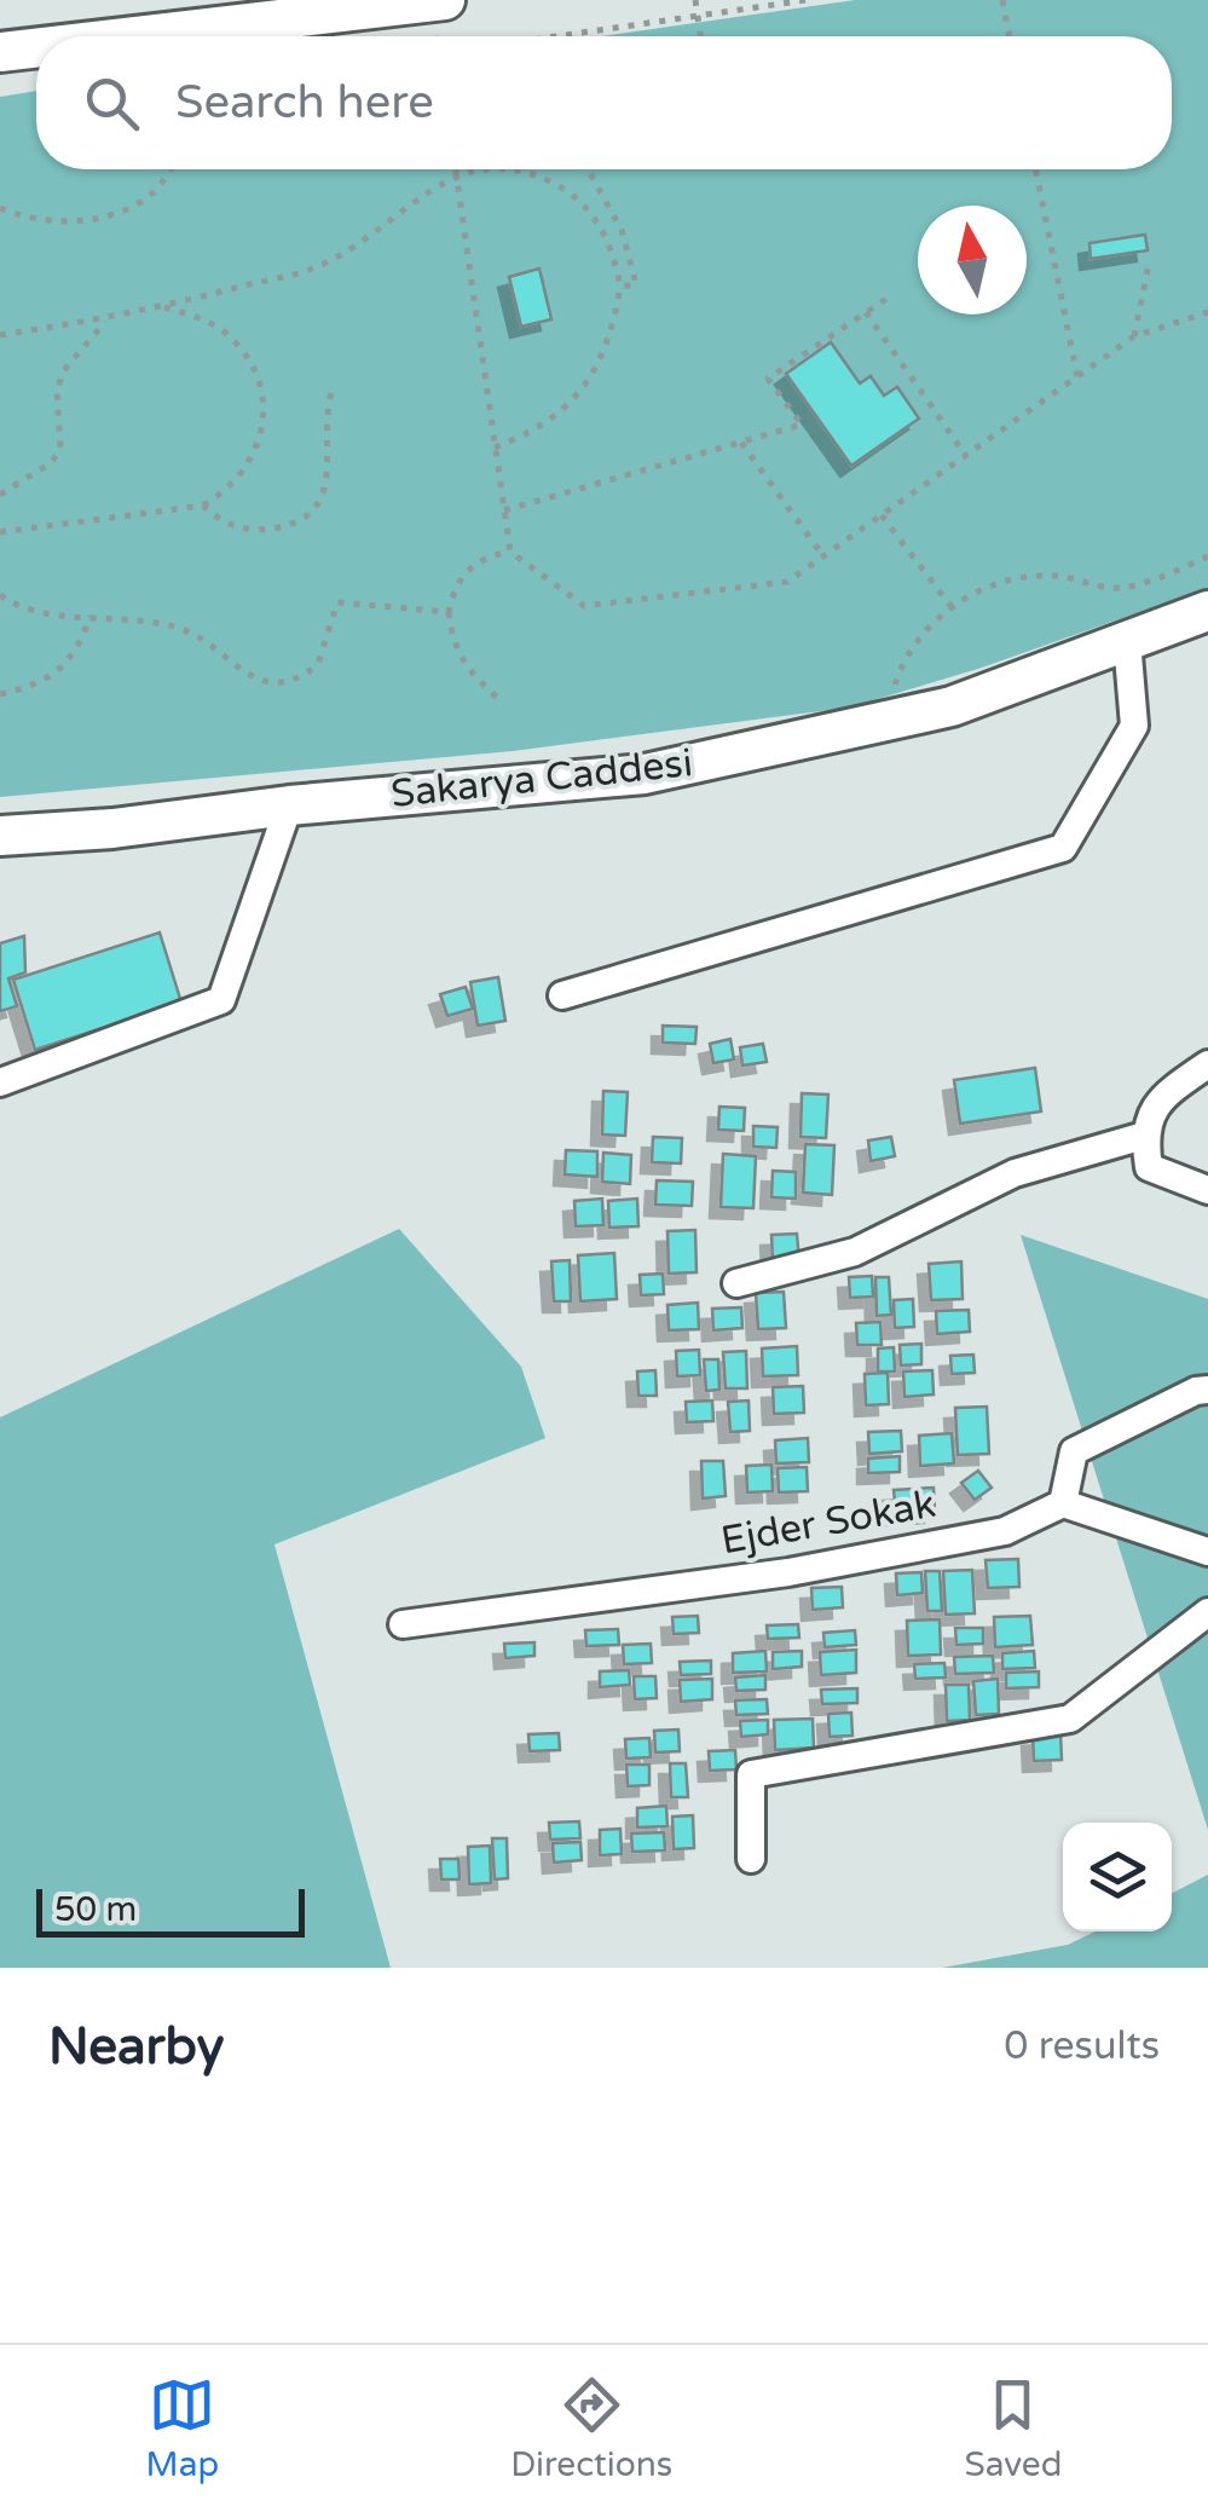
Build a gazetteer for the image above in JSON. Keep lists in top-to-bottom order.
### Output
{
  "streets": {
    "main road": ["Sakarya Caddesi"],
    "street": ["Ejder Sokak"]
  },
  "scale_bar": "50 m",
  "north": "top",
  "page": {
    "search": "Search here",
    "scale": "50 m",
    "heading": ["Nearby", "0 results"],
    "nav": ["Map", "Directions", "Saved"]
  }
}
